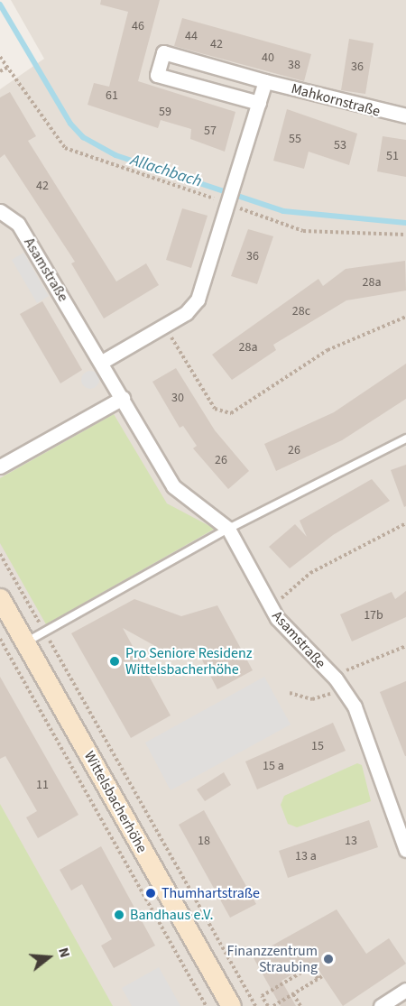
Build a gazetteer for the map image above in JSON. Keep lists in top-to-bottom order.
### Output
{
  "streets": {
    "street": ["Mahkornstraße", "Asamstraße", "Wittelsbacherhöhe"]
  },
  "water": ["Allachbach"],
  "places": [
    "Pro Seniore Residenz Wittelsbacherhöhe",
    "Thumhartstraße",
    "Bandhaus e.V.",
    "Finanzzentrum Straubing"
  ],
  "house_numbers": [
    "46",
    "44",
    "42",
    "40",
    "38",
    "36",
    "61",
    "59",
    "57",
    "55",
    "53",
    "51",
    "42",
    "36",
    "28a",
    "28c",
    "28a",
    "30",
    "26",
    "26",
    "17b",
    "15",
    "15 a",
    "11",
    "18",
    "13",
    "13 a"
  ],
  "north": "right"
}
